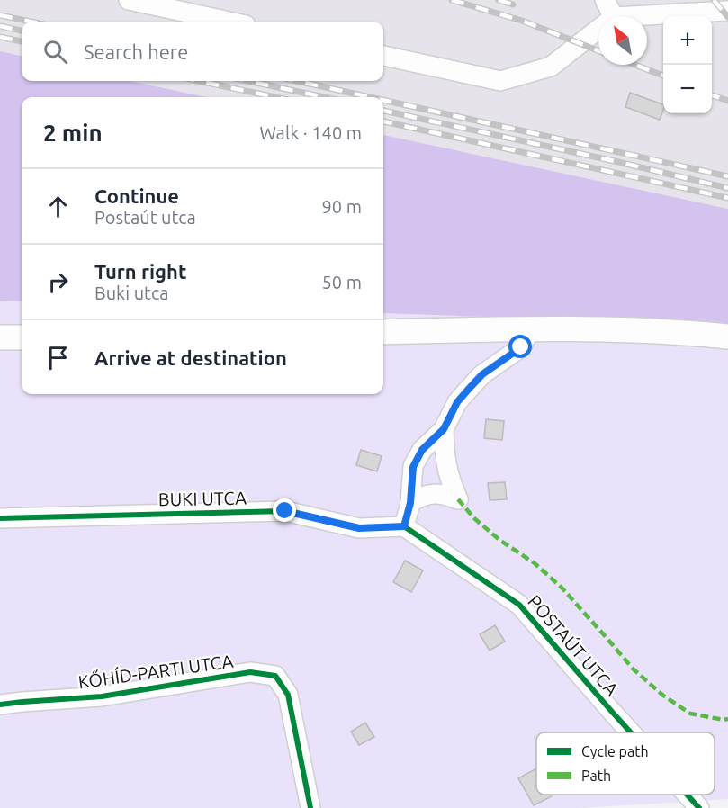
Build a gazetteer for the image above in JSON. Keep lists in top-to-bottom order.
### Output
{
  "streets": {
    "street": ["BUKI UTCA", "POSTAÚT UTCA", "KŐHÍD-PARTI UTCA"]
  },
  "crossings": [
    ["BUKI UTCA", "POSTAÚT UTCA"]
  ],
  "legend": ["Cycle path", "Path"],
  "north": "top left",
  "page": {
    "map_buttons": ["+", "−"],
    "search": "Search here",
    "heading": ["2 min", "Walk · 140 m"],
    "list": [
      ["Continue", "Postaút utca", "90 m"],
      ["Turn right", "Buki utca", "50 m"],
      "Arrive at destination"
    ]
  }
}
